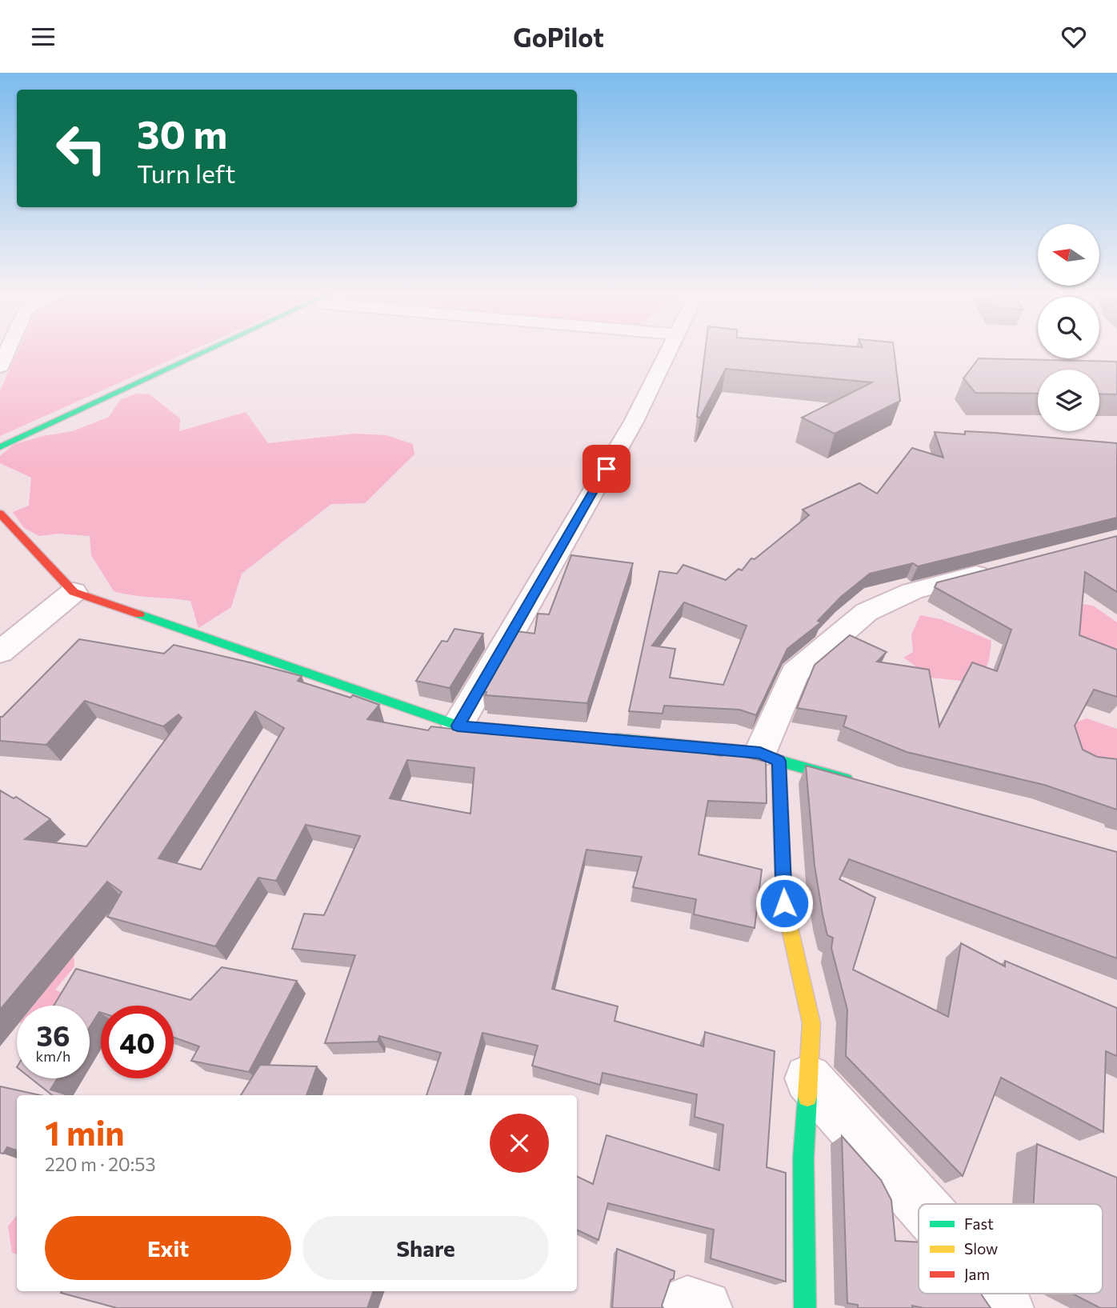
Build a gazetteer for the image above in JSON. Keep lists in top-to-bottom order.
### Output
{
  "legend": ["Fast", "Slow", "Jam"],
  "north": "left",
  "page": {
    "header": "GoPilot",
    "turn": ["30 m", "Turn left"],
    "speed": "36 km/h",
    "limit": "40",
    "heading": ["1 min", "220 m · 20:53"],
    "buttons": ["Exit", "Share"]
  }
}
